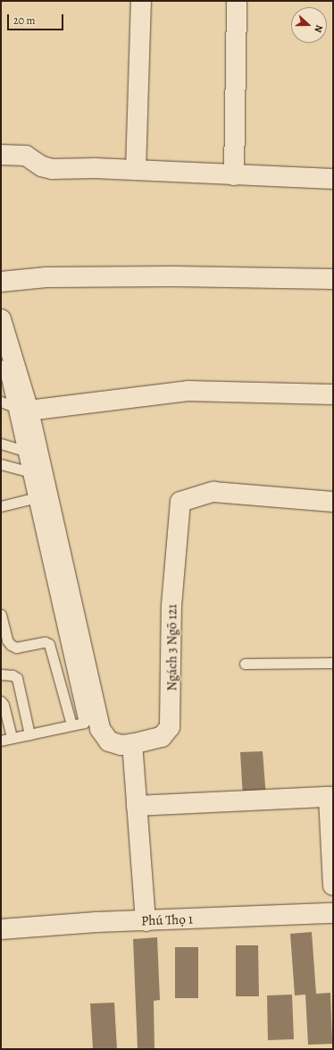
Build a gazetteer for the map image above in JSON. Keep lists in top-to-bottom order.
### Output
{
  "streets": {
    "street": ["Ngách 3 Ngõ 121", "Phú Thọ 1"]
  },
  "scale_bar": "20 m",
  "north": "right"
}
